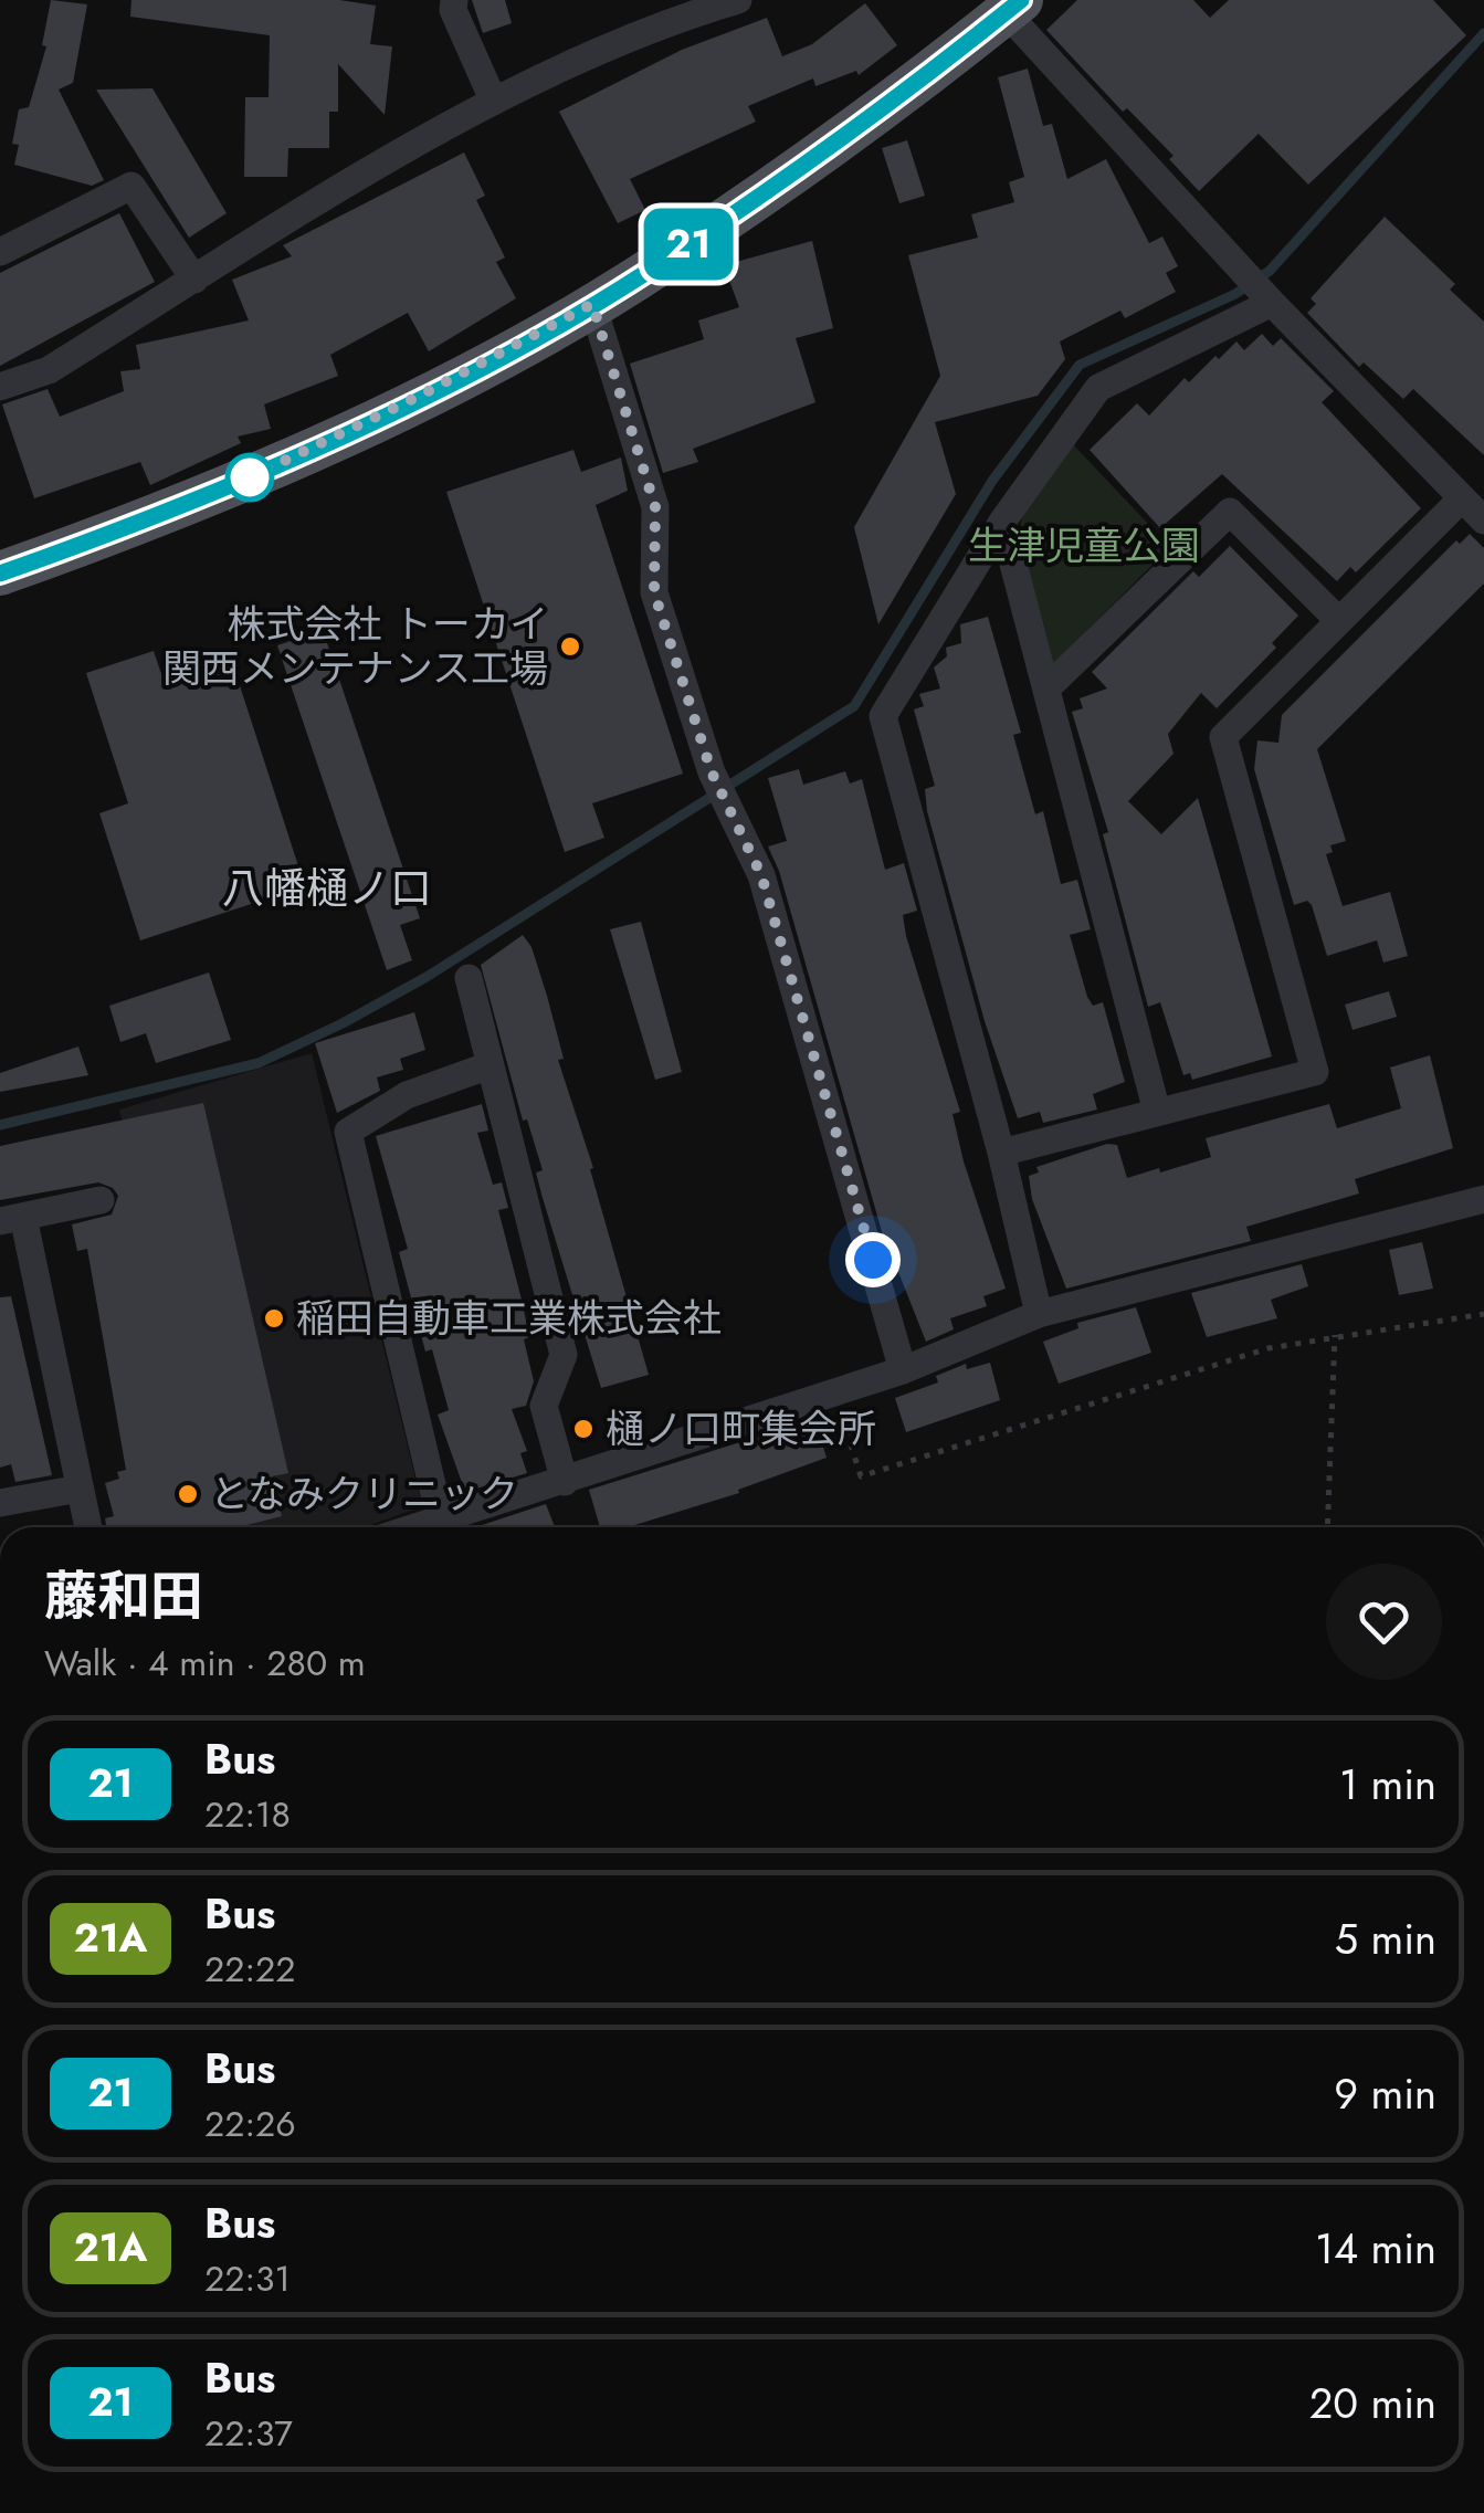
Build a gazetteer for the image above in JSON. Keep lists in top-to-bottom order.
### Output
{
  "districts": ["八幡樋ノ口"],
  "parks": ["生津児童公園"],
  "places": [
    "株式会社 トーカイ 関西メンテナンス工場",
    "稲田自動車工業株式会社",
    "樋ノ口町集会所",
    "となみクリニック"
  ],
  "lines": ["bus line 21"],
  "page": {
    "on_map": "21",
    "heading": ["藤和田", "Walk · 4 min · 280 m"],
    "list": [
      {
        "mark": "21",
        "name": "Bus",
        "note": "22:18",
        "value": "1 min"
      },
      {
        "mark": "21A",
        "name": "Bus",
        "note": "22:22",
        "value": "5 min"
      },
      {
        "mark": "21",
        "name": "Bus",
        "note": "22:26",
        "value": "9 min"
      },
      {
        "mark": "21A",
        "name": "Bus",
        "note": "22:31",
        "value": "14 min"
      },
      {
        "mark": "21",
        "name": "Bus",
        "note": "22:37",
        "value": "20 min"
      }
    ]
  }
}
